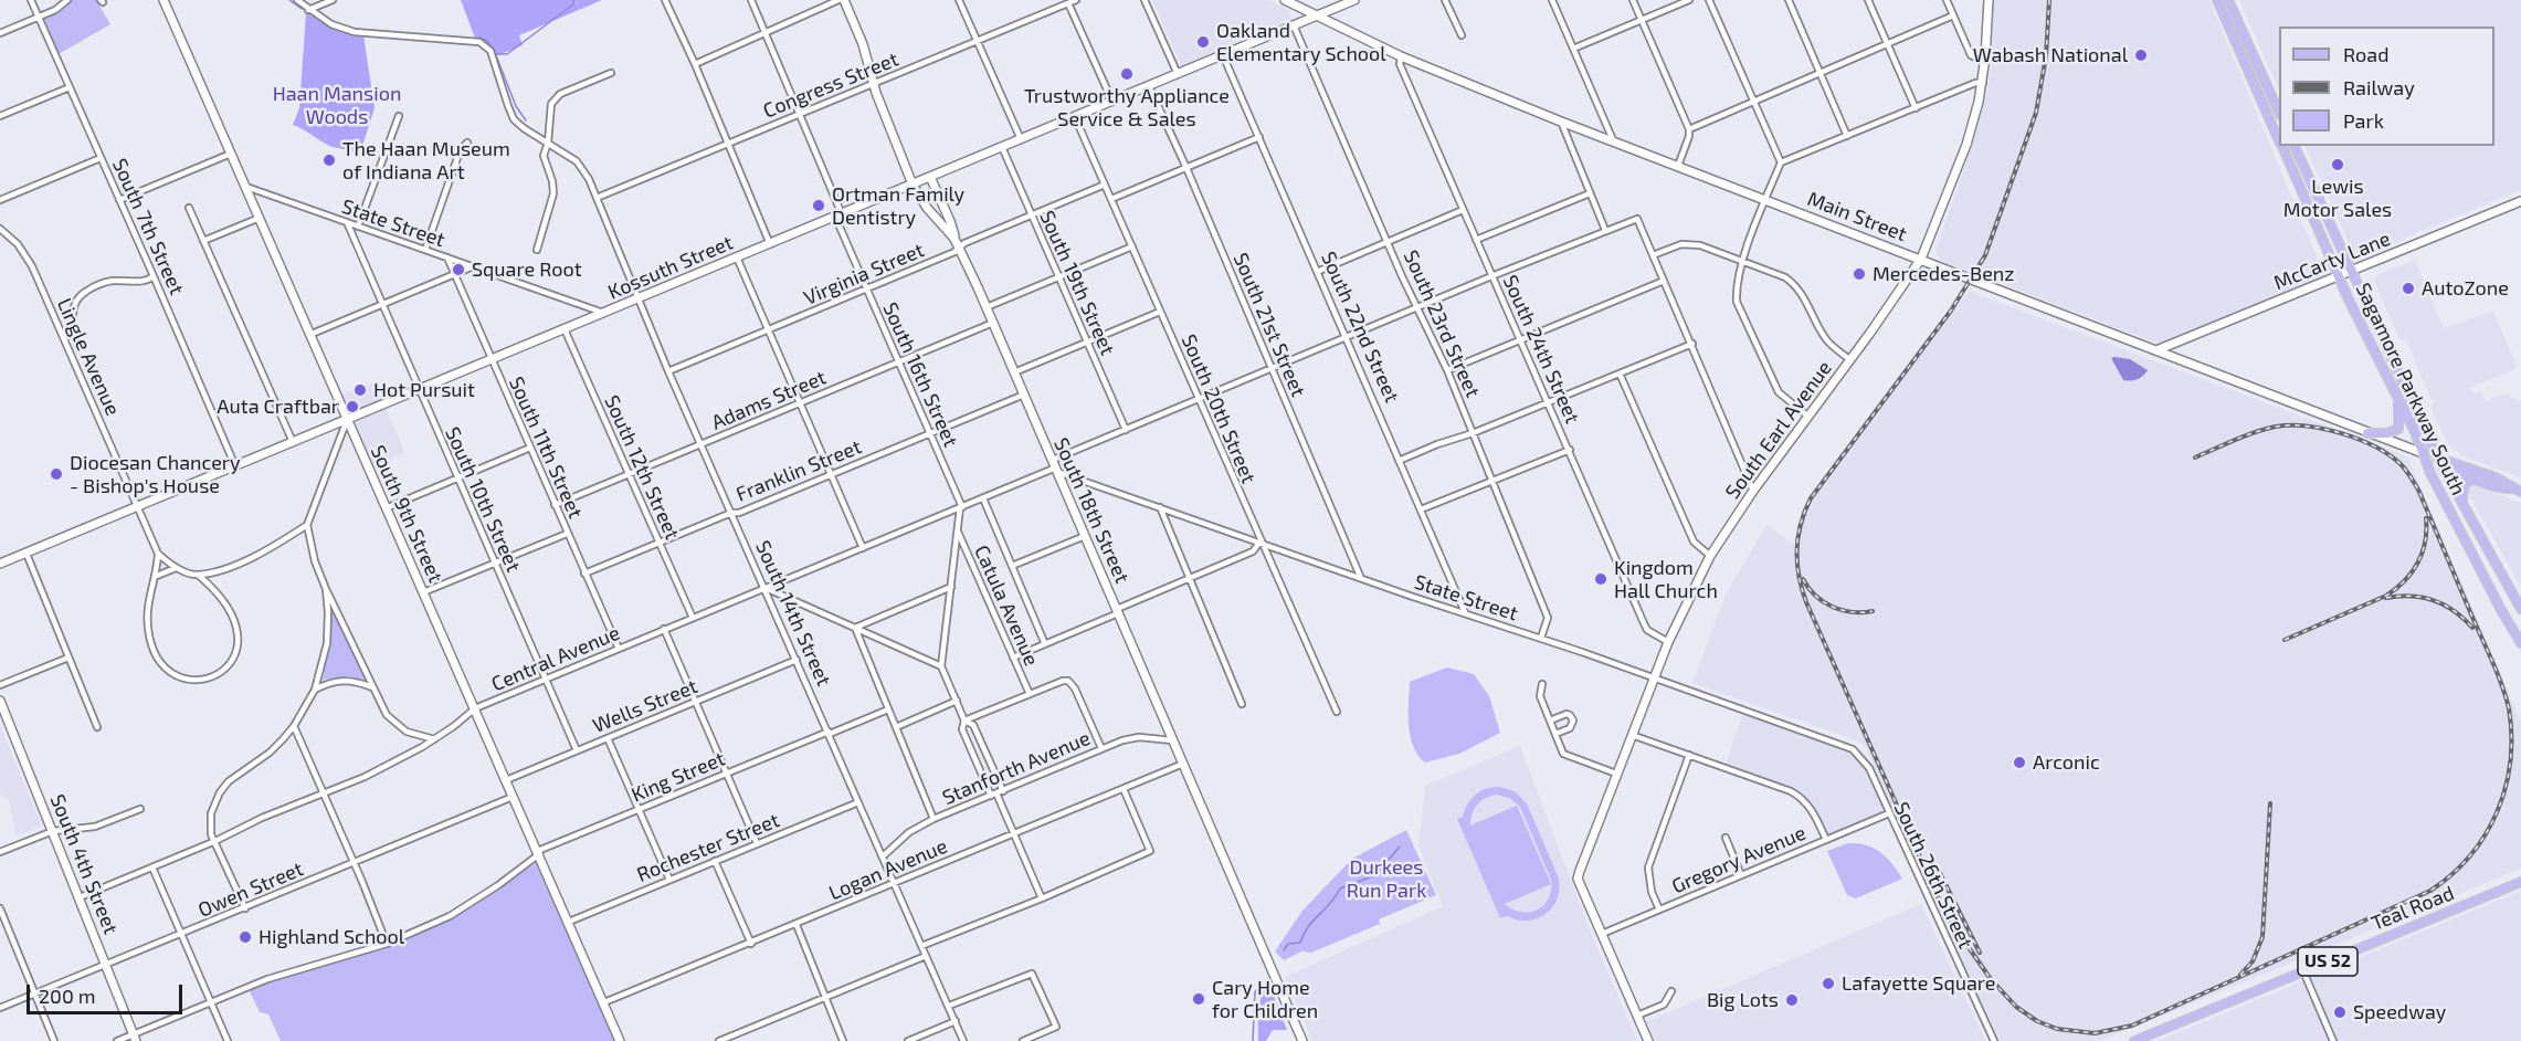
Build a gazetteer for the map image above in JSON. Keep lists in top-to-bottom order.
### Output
{
  "streets": {
    "main road": ["Sagamore Parkway South", "Teal Road", "US 52"],
    "street": [
      "Congress Street",
      "Main Street",
      "State Street",
      "South 7th Street",
      "McCarty Lane",
      "Kossuth Street",
      "Virginia Street",
      "South 19th Street",
      "South 23rd Street",
      "South 21st Street",
      "South 22nd Street",
      "South 24th Street",
      "Lingle Avenue",
      "South 16th Street",
      "Adams Street",
      "South 20th Street",
      "South Earl Avenue",
      "South 11th Street",
      "South 12th Street",
      "Franklin Street",
      "South 10th Street",
      "South 18th Street",
      "South 9th Street",
      "Catula Avenue",
      "South 14th Street",
      "Central Avenue",
      "Wells Street",
      "Stanforth Avenue",
      "King Street",
      "Rochester Street",
      "Gregory Avenue",
      "South 4th Street",
      "Logan Avenue",
      "South 26th Street",
      "Owen Street"
    ]
  },
  "crossings": [
    ["Congress Street", "South 16th Street"],
    ["Congress Street", "South 18th Street"],
    ["Congress Street", "South 14th Street"],
    ["Main Street", "McCarty Lane"],
    ["Main Street", "Kossuth Street"],
    ["Main Street", "South 24th Street"],
    ["Main Street", "Sagamore Parkway South"],
    ["Main Street", "South Earl Avenue"],
    ["State Street", "Kossuth Street"],
    ["State Street", "South 23rd Street"],
    ["State Street", "South 21st Street"],
    ["State Street", "South 22nd Street"],
    ["State Street", "South 20th Street"],
    ["State Street", "South Earl Avenue"],
    ["State Street", "South 11th Street"],
    ["State Street", "South 10th Street"],
    ["State Street", "South 18th Street"],
    ["State Street", "South 9th Street"],
    ["State Street", "Central Avenue"],
    ["State Street", "South 26th Street"],
    ["South 7th Street", "Kossuth Street"],
    ["McCarty Lane", "Sagamore Parkway South"],
    ["Kossuth Street", "South 19th Street"],
    ["Kossuth Street", "South 23rd Street"],
    ["Kossuth Street", "South 21st Street"],
    ["Kossuth Street", "South 22nd Street"],
    ["Kossuth Street", "Lingle Avenue"],
    ["Kossuth Street", "South 16th Street"],
    ["Kossuth Street", "South 20th Street"],
    ["Kossuth Street", "South 11th Street"],
    ["Kossuth Street", "South 12th Street"],
    ["Kossuth Street", "South 10th Street"],
    ["Kossuth Street", "South 18th Street"],
    ["Kossuth Street", "South 9th Street"],
    ["Kossuth Street", "South 14th Street"],
    ["Virginia Street", "South 19th Street"],
    ["Virginia Street", "South 16th Street"],
    ["Virginia Street", "South 20th Street"],
    ["Virginia Street", "South 18th Street"],
    ["Virginia Street", "South 14th Street"],
    ["South 19th Street", "Central Avenue"],
    ["South 23rd Street", "Central Avenue"],
    ["South 21st Street", "Central Avenue"],
    ["South 22nd Street", "Central Avenue"],
    ["South 24th Street", "South Earl Avenue"],
    ["South 24th Street", "Central Avenue"],
    ["South 16th Street", "Adams Street"],
    ["South 16th Street", "Franklin Street"],
    ["South 16th Street", "Central Avenue"],
    ["Adams Street", "South 11th Street"],
    ["Adams Street", "South 12th Street"],
    ["Adams Street", "South 18th Street"],
    ["Adams Street", "South 14th Street"],
    ["South 20th Street", "Central Avenue"],
    ["South Earl Avenue", "Gregory Avenue"],
    ["South 11th Street", "Franklin Street"],
    ["South 11th Street", "Central Avenue"],
    ["South 12th Street", "Franklin Street"],
    ["South 12th Street", "Central Avenue"],
    ["Franklin Street", "South 18th Street"],
    ["Franklin Street", "South 14th Street"],
    ["South 10th Street", "Central Avenue"],
    ["South 10th Street", "Wells Street"],
    ["South 18th Street", "Central Avenue"],
    ["South 18th Street", "Stanforth Avenue"],
    ["South 18th Street", "Logan Avenue"],
    ["South 9th Street", "Central Avenue"],
    ["South 9th Street", "Wells Street"],
    ["South 9th Street", "King Street"],
    ["South 9th Street", "Rochester Street"],
    ["South 9th Street", "Logan Avenue"],
    ["South 9th Street", "Owen Street"],
    ["Catula Avenue", "Stanforth Avenue"],
    ["South 14th Street", "Central Avenue"],
    ["South 14th Street", "Wells Street"],
    ["South 14th Street", "Stanforth Avenue"],
    ["South 14th Street", "King Street"],
    ["South 14th Street", "Rochester Street"],
    ["South 14th Street", "Logan Avenue"],
    ["Central Avenue", "South 4th Street"],
    ["King Street", "South 4th Street"],
    ["Gregory Avenue", "South 26th Street"],
    ["South 4th Street", "Owen Street"]
  ],
  "parks": ["Haan Mansion Woods", "Durkees Run Park"],
  "places": [
    "Oakland Elementary School",
    "Wabash National",
    "Trustworthy Appliance Service & Sales",
    "The Haan Museum of Indiana Art",
    "Lewis Motor Sales",
    "Ortman Family Dentistry",
    "Square Root",
    "Mercedes-Benz",
    "AutoZone",
    "Hot Pursuit",
    "Auta Craftbar",
    "Diocesan Chancery - Bishop's House",
    "Kingdom Hall Church",
    "Arconic",
    "Highland School",
    "Lafayette Square",
    "Cary Home for Children",
    "Big Lots",
    "Speedway"
  ],
  "legend": ["Road", "Railway", "Park"],
  "scale_bar": "200 m"
}
